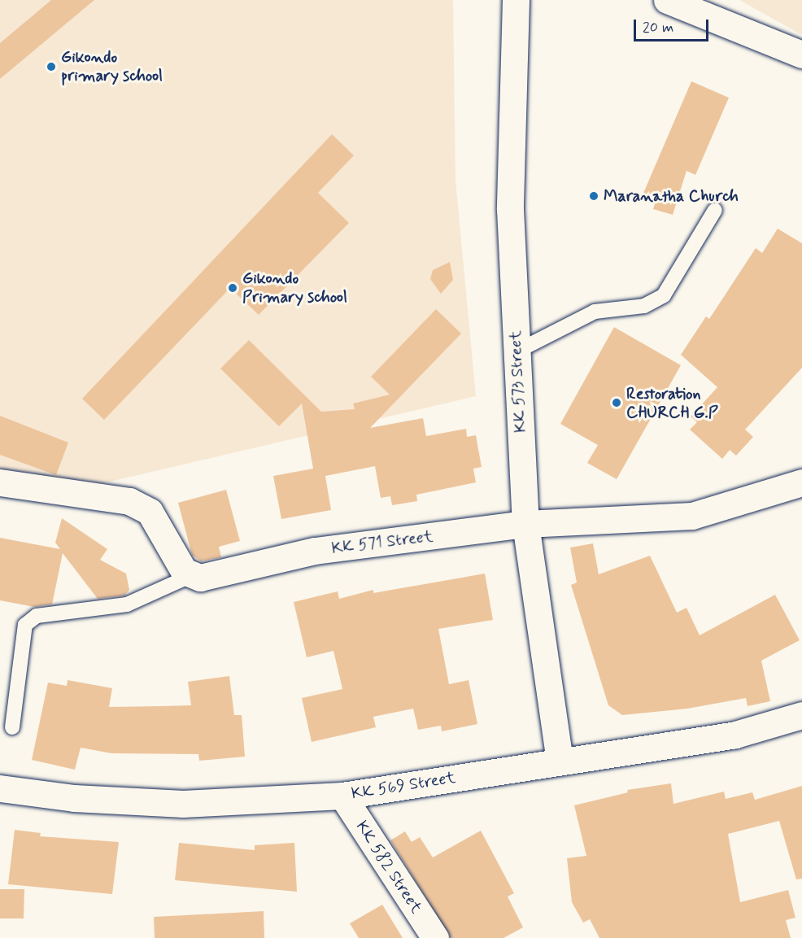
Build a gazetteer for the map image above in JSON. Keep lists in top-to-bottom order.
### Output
{
  "streets": {
    "street": [
      "KK 573 Street",
      "KK 571 Street",
      "KK 569 Street",
      "KK 582 Street"
    ]
  },
  "crossings": [
    ["KK 573 Street", "KK 571 Street"],
    ["KK 573 Street", "KK 569 Street"],
    ["KK 569 Street", "KK 582 Street"]
  ],
  "places": [
    "Gikondo primary school",
    "Maranatha Church",
    "Gikondo Primary school",
    "Restoration CHURCH G.P"
  ],
  "scale_bar": "20 m"
}
